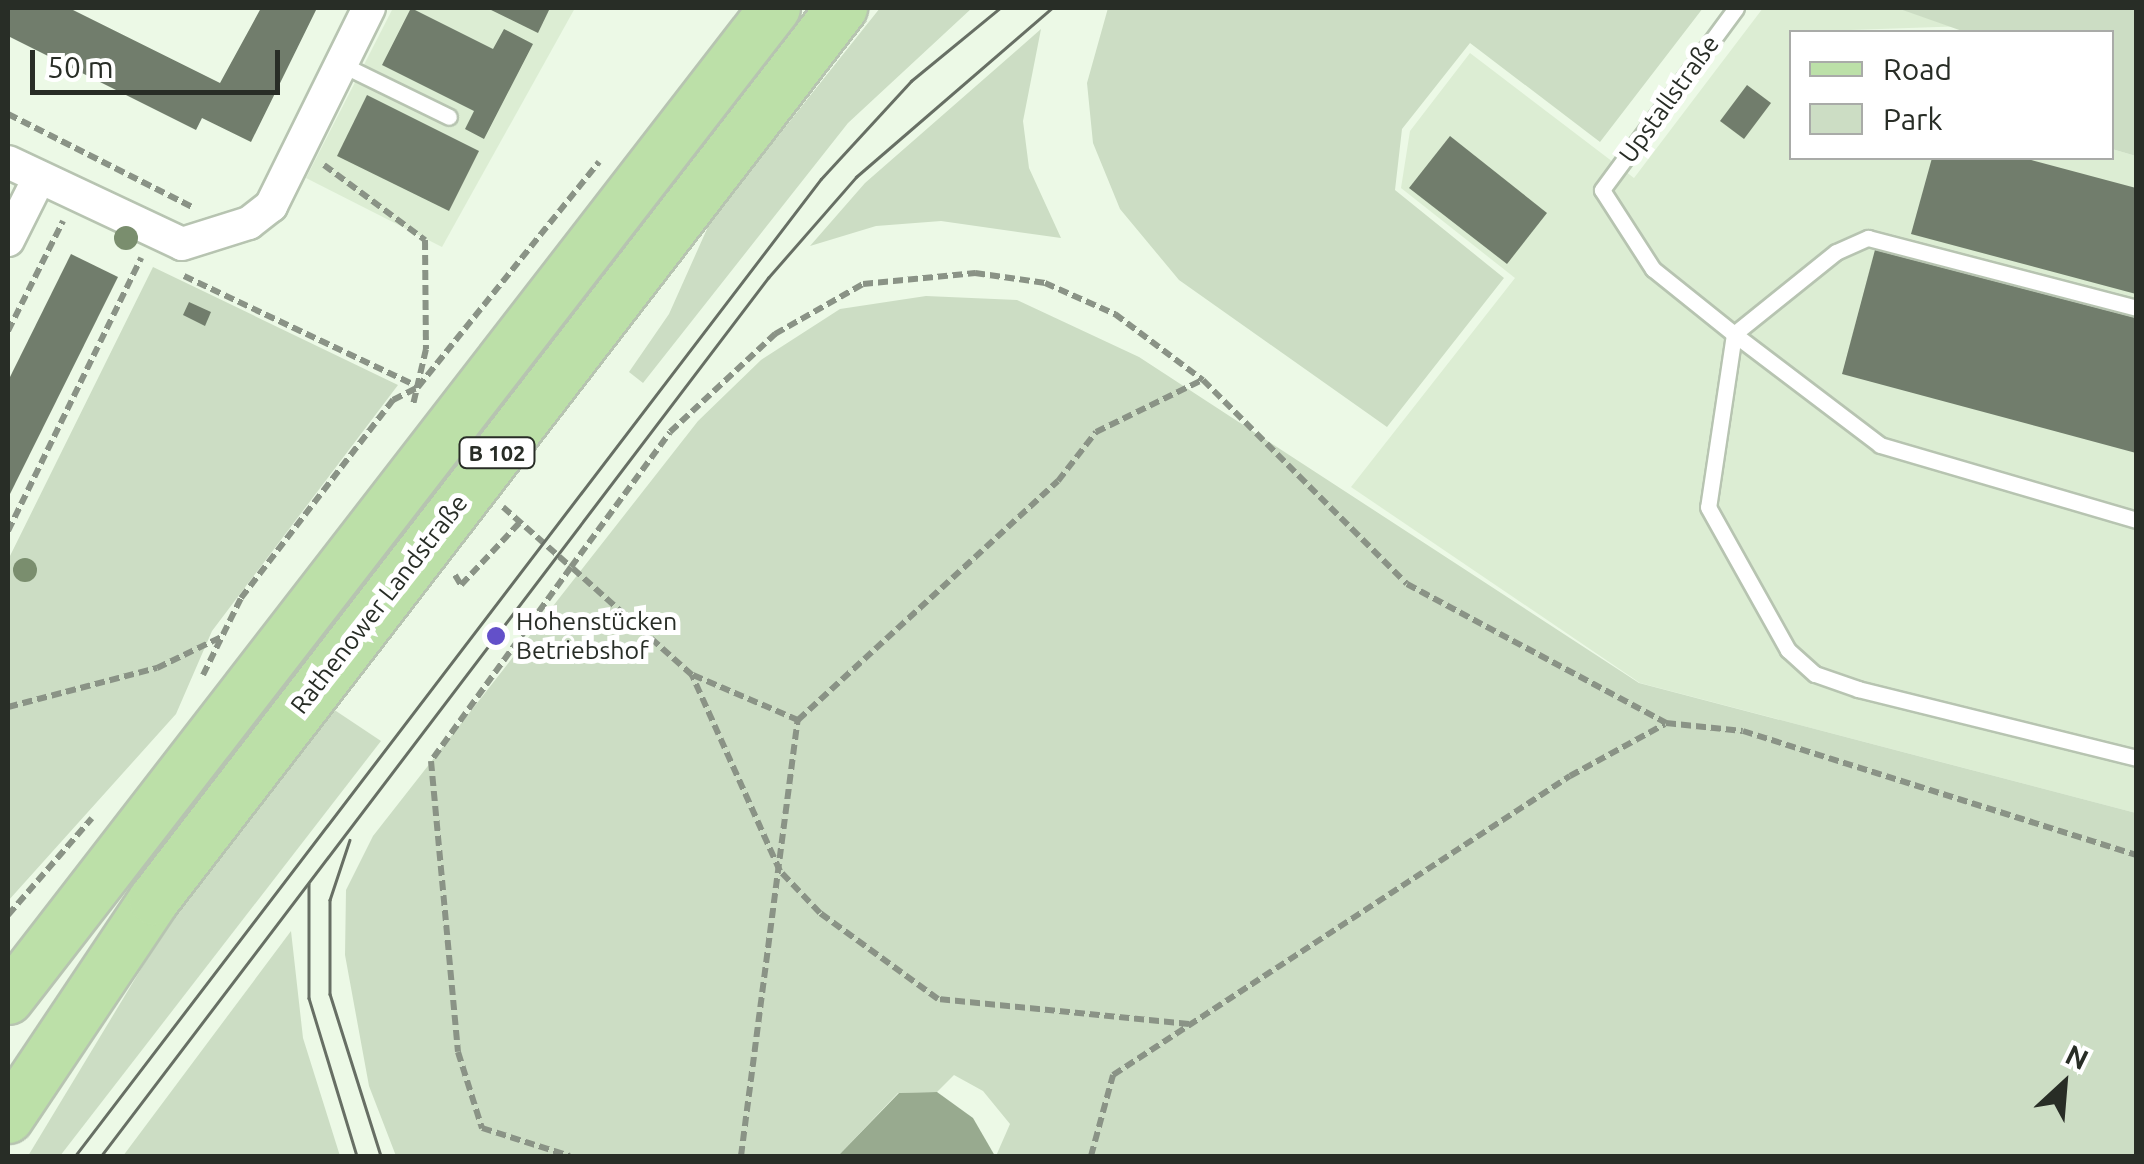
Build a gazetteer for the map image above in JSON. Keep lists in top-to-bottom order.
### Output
{
  "streets": {
    "main road": ["B 102", "Rathenower Landstraße"],
    "lane": ["Upstallstraße"]
  },
  "places": ["Hohenstücken Betriebshof"],
  "legend": ["Road", "Park"],
  "scale_bar": "50 m",
  "north": "top right"
}
